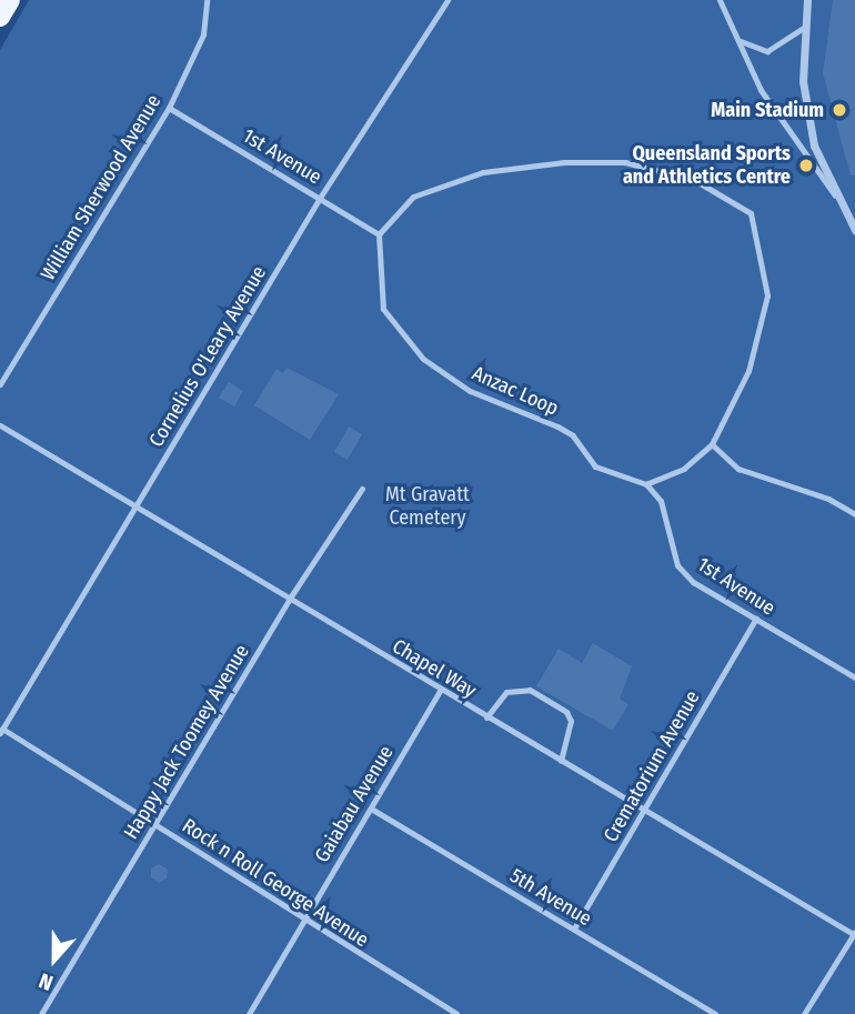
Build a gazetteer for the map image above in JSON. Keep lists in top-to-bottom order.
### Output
{
  "streets": {
    "lane": [
      "1st Avenue",
      "William Sherwood Avenue",
      "Cornelius O'Leary Avenue",
      "Anzac Loop",
      "Chapel Way",
      "Happy Jack Toomey Avenue",
      "Crematorium Avenue",
      "Gaiabau Avenue",
      "Rock n Roll George Avenue",
      "5th Avenue"
    ]
  },
  "crossings": [
    ["1st Avenue", "William Sherwood Avenue"],
    ["1st Avenue", "Cornelius O'Leary Avenue"],
    ["1st Avenue", "Anzac Loop"],
    ["1st Avenue", "Crematorium Avenue"],
    ["Cornelius O'Leary Avenue", "Chapel Way"],
    ["Cornelius O'Leary Avenue", "Rock n Roll George Avenue"],
    ["Chapel Way", "Happy Jack Toomey Avenue"],
    ["Chapel Way", "Crematorium Avenue"],
    ["Chapel Way", "Gaiabau Avenue"],
    ["Happy Jack Toomey Avenue", "Rock n Roll George Avenue"],
    ["Crematorium Avenue", "5th Avenue"],
    ["Gaiabau Avenue", "Rock n Roll George Avenue"],
    ["Gaiabau Avenue", "5th Avenue"]
  ],
  "parks": ["Mt Gravatt Cemetery"],
  "places": ["Main Stadium", "Queensland Sports and Athletics Centre"],
  "north": "bottom"
}
